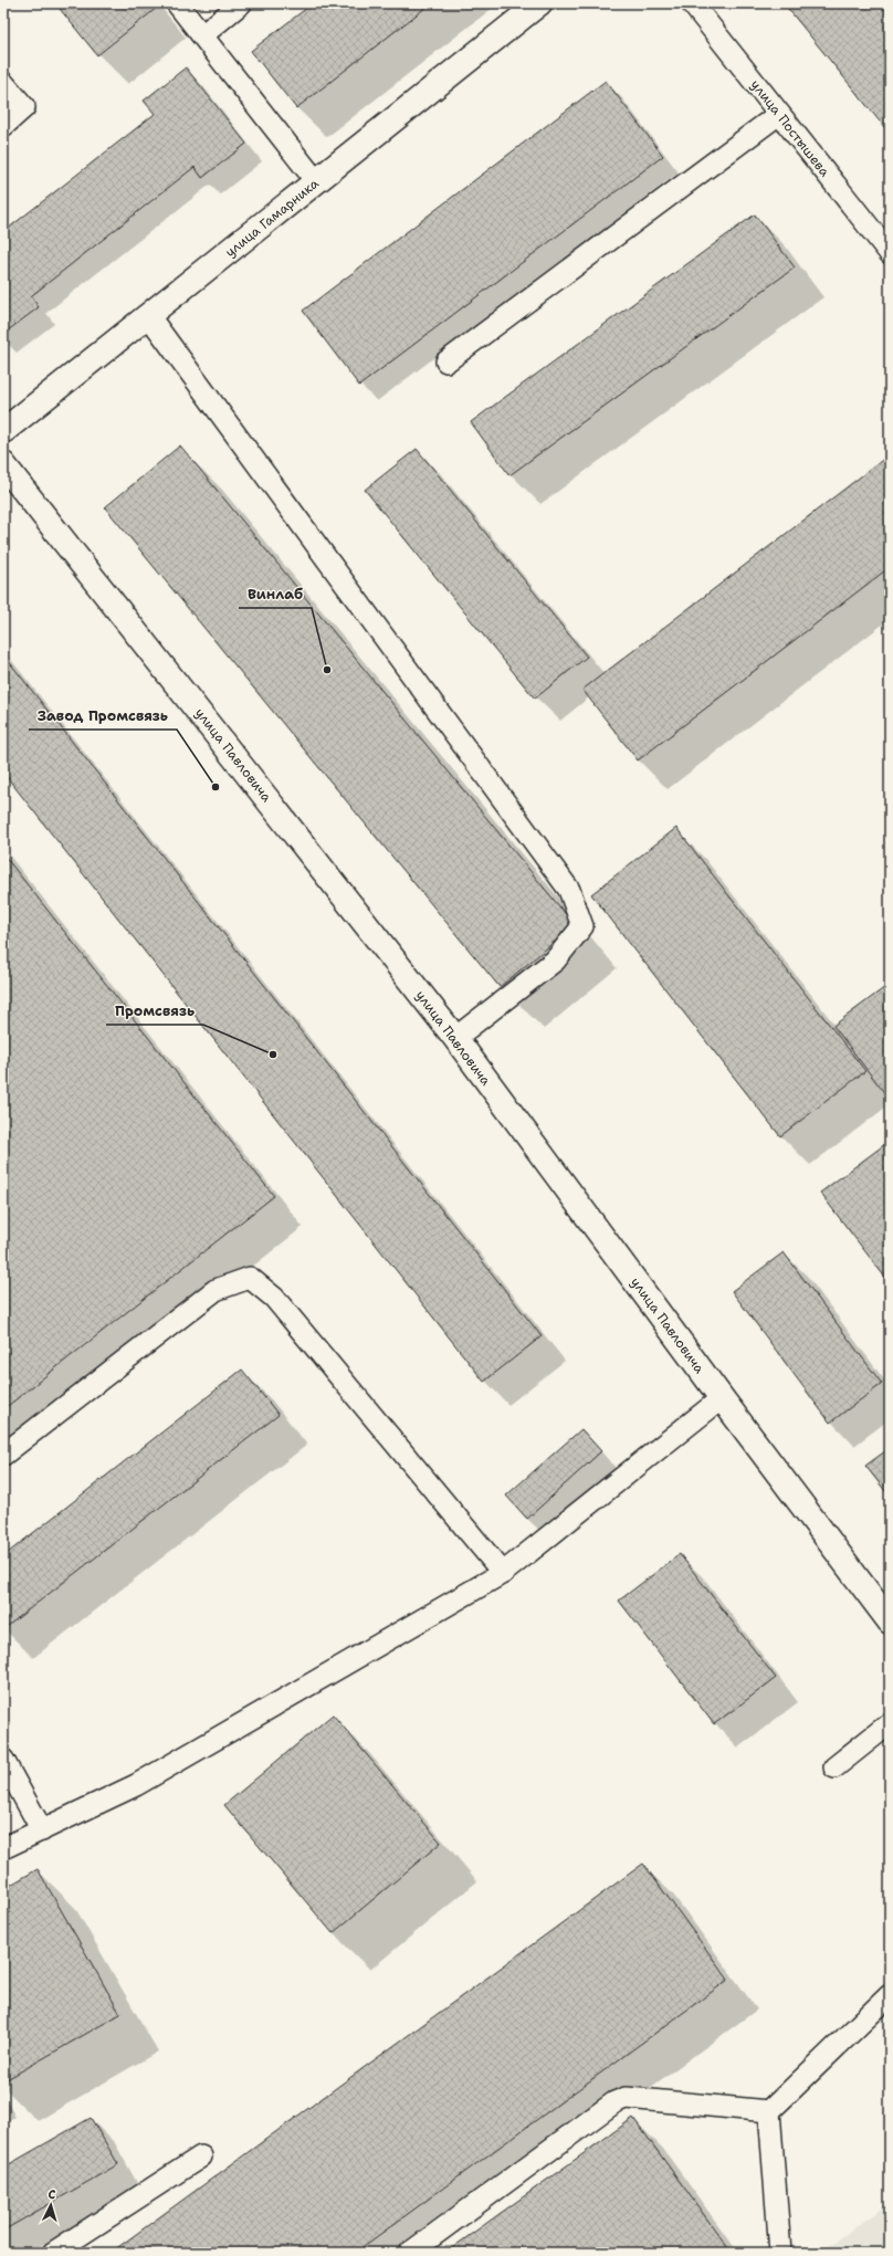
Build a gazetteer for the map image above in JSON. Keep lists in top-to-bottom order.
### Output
{
  "streets": {
    "street": ["улица Гамарника", "улица Павловича"],
    "lane": ["улица Постышева"]
  },
  "places": ["Винлаб", "Завод Промсвязь", "Промсвязь"],
  "north": "top"
}
